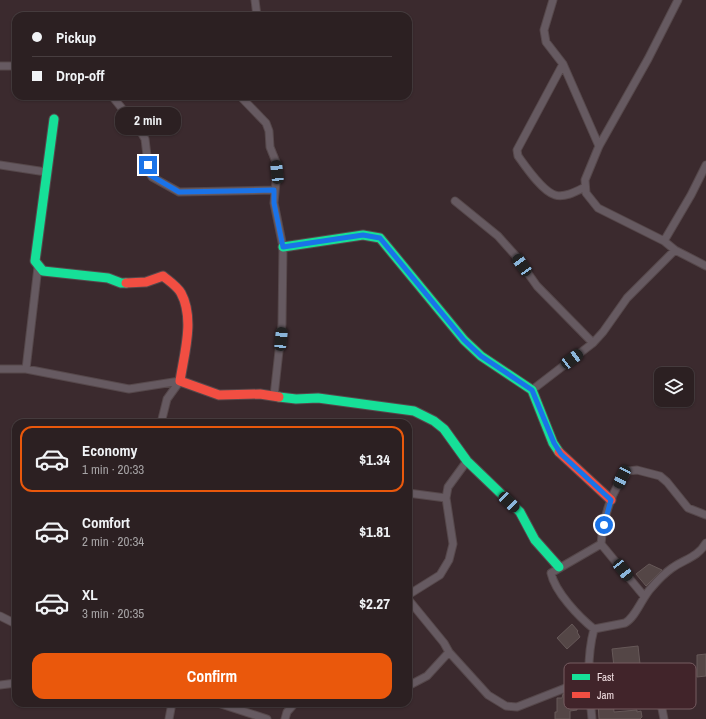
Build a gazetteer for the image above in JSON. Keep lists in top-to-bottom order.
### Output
{
  "legend": ["Fast", "Jam"],
  "page": {
    "banner": ["Pickup", "Drop-off"],
    "bubble": "2 min",
    "list": [
      {
        "name": "Economy",
        "note": "1 min · 20:33",
        "value": "$1.34"
      },
      {
        "name": "Comfort",
        "note": "2 min · 20:34",
        "value": "$1.81"
      },
      {
        "name": "XL",
        "note": "3 min · 20:35",
        "value": "$2.27"
      }
    ],
    "buttons": "Confirm"
  }
}
